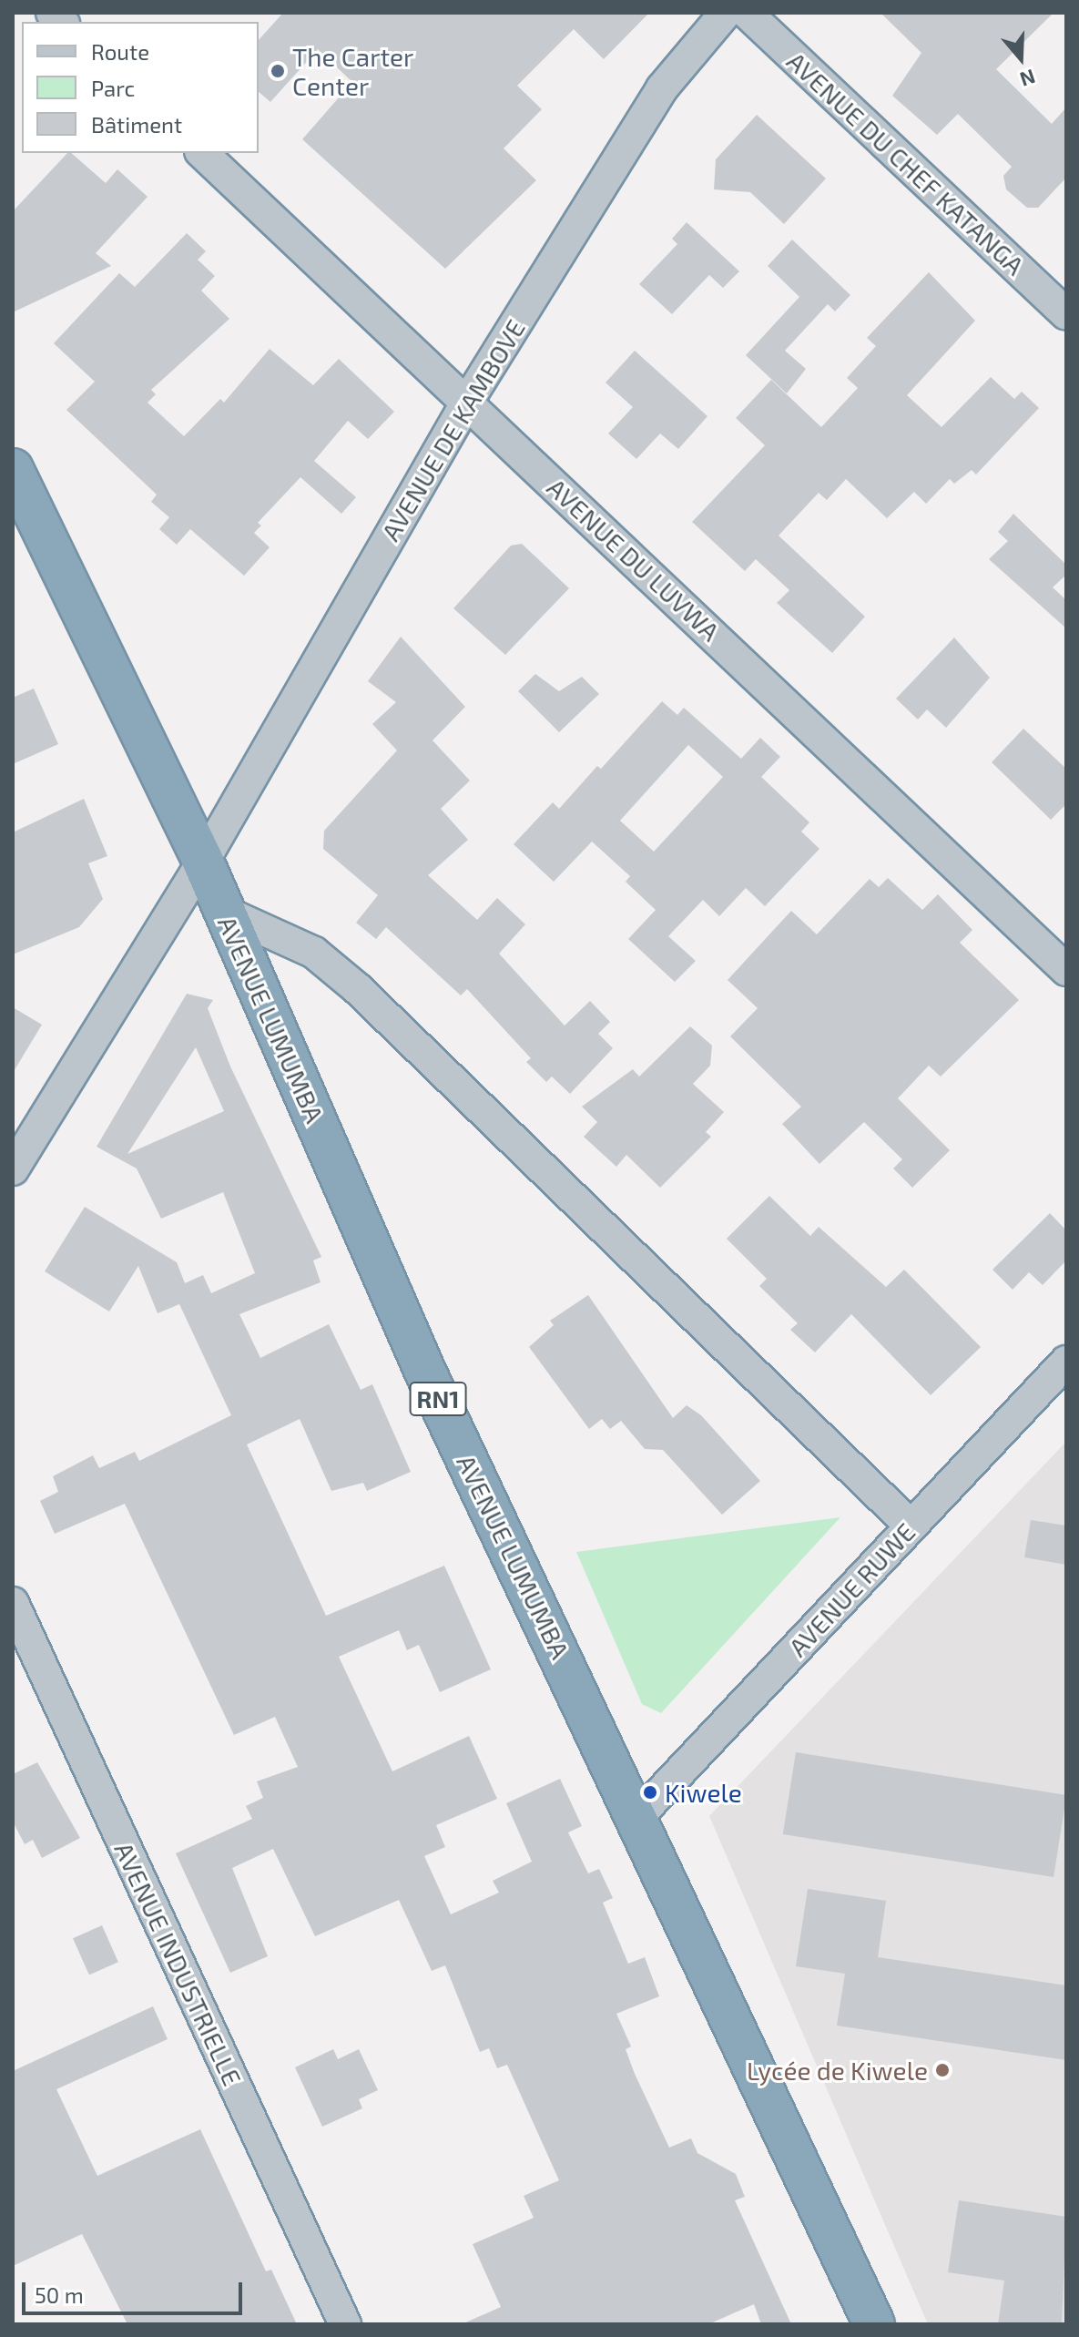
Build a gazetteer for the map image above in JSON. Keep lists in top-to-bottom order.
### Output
{
  "streets": {
    "highway": ["AVENUE LUMUMBA", "RN1"],
    "street": [
      "AVENUE DU CHEF KATANGA",
      "AVENUE DE KAMBOVE",
      "AVENUE DU LUVWA",
      "AVENUE RUWE",
      "AVENUE INDUSTRIELLE"
    ]
  },
  "crossings": [
    ["AVENUE DE KAMBOVE", "AVENUE DU LUVWA"],
    ["AVENUE DE KAMBOVE", "AVENUE LUMUMBA"],
    ["AVENUE LUMUMBA", "AVENUE RUWE"]
  ],
  "places": ["The Carter Center", "Kiwele", "Lycée de Kiwele"],
  "legend": ["Route", "Parc", "Bâtiment"],
  "scale_bar": "50 m",
  "north": "bottom"
}
